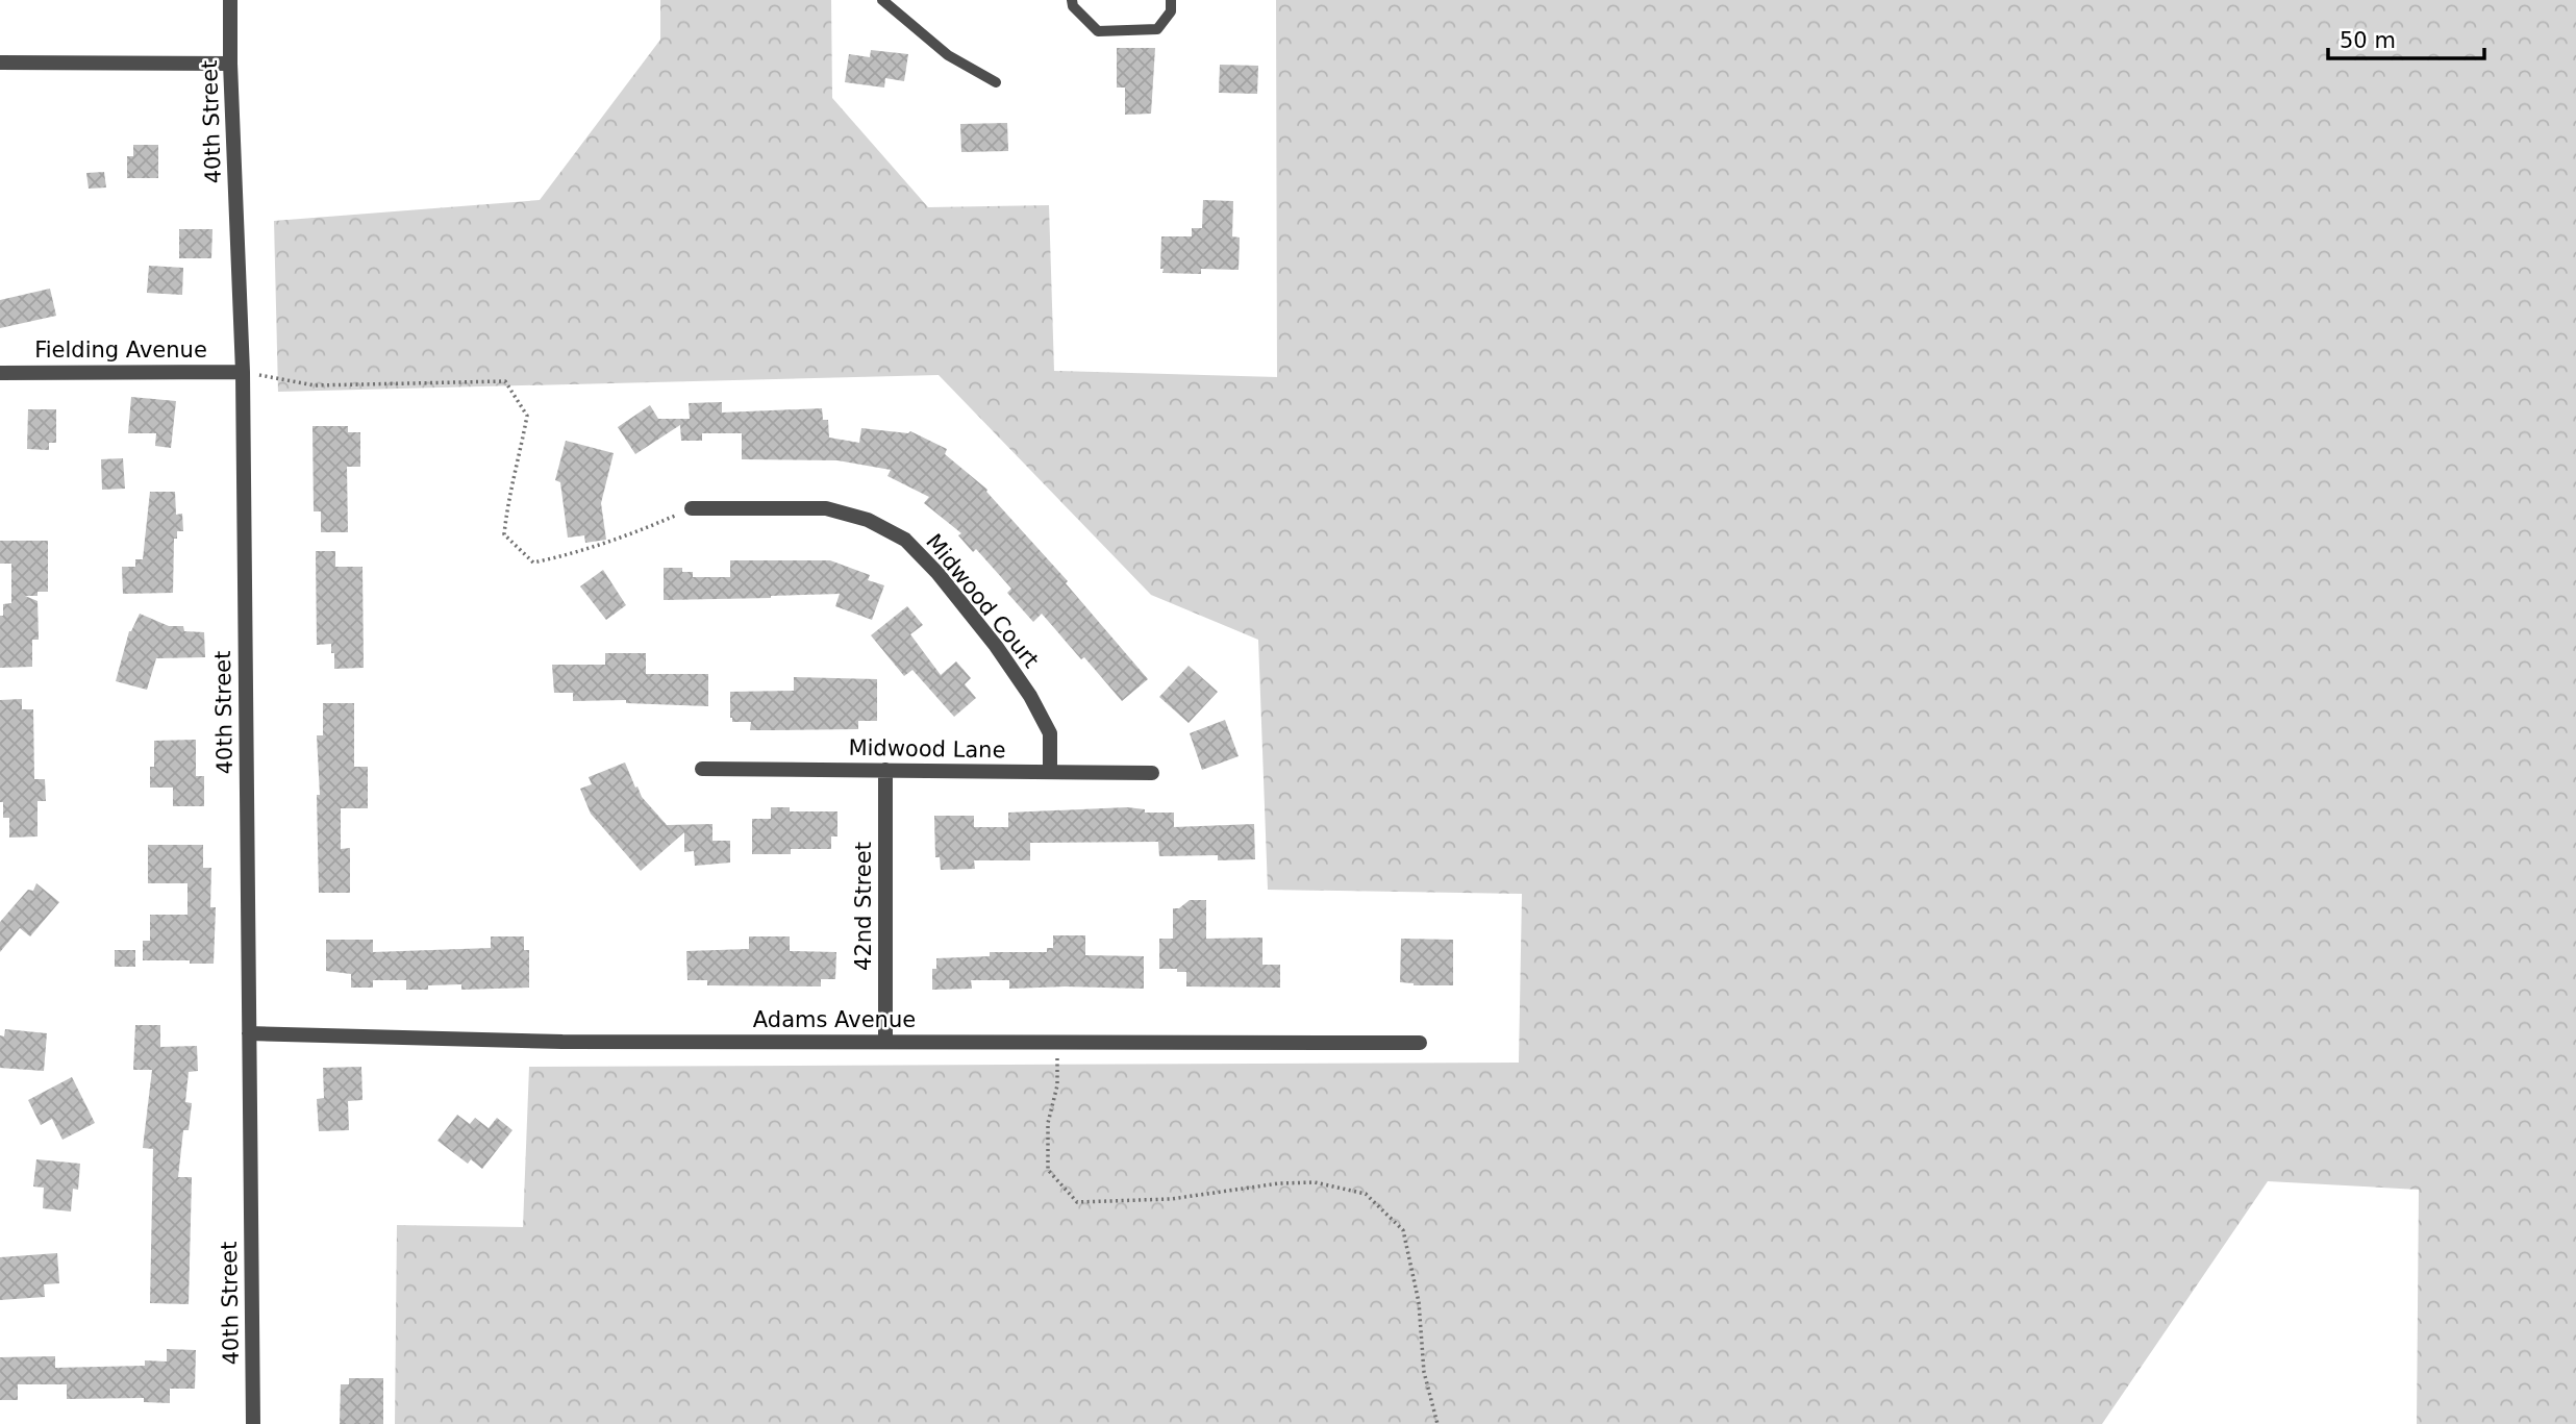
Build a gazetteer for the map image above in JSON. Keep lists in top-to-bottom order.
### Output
{
  "streets": {
    "street": [
      "40th Street",
      "Fielding Avenue",
      "Midwood Court",
      "Midwood Lane",
      "42nd Street",
      "Adams Avenue"
    ]
  },
  "crossings": [
    ["40th Street", "Fielding Avenue"],
    ["40th Street", "Adams Avenue"],
    ["Midwood Court", "Midwood Lane"],
    ["Midwood Lane", "42nd Street"],
    ["42nd Street", "Adams Avenue"]
  ],
  "scale_bar": "50 m"
}
